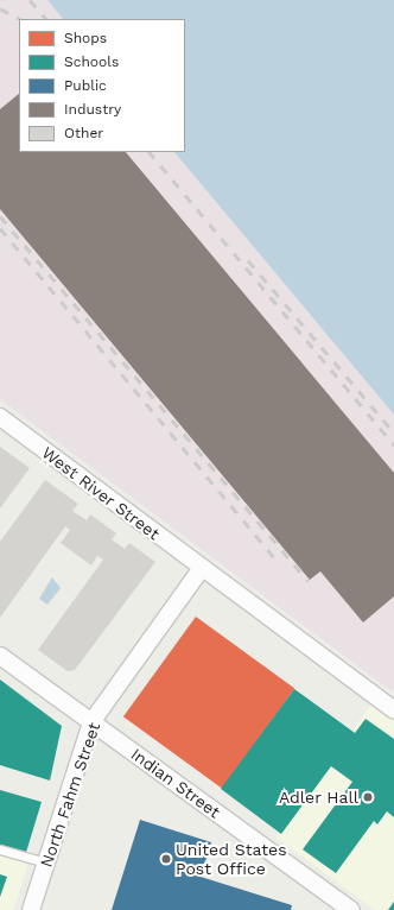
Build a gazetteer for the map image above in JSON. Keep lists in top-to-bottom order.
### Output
{
  "streets": {
    "street": ["West River Street", "Indian Street", "North Fahm Street"]
  },
  "crossings": [
    ["West River Street", "North Fahm Street"],
    ["Indian Street", "North Fahm Street"]
  ],
  "places": ["Adler Hall", "United States Post Office"],
  "legend": [
    "Shops",
    "Schools",
    "Public",
    "Industry",
    "Other"
  ]
}
